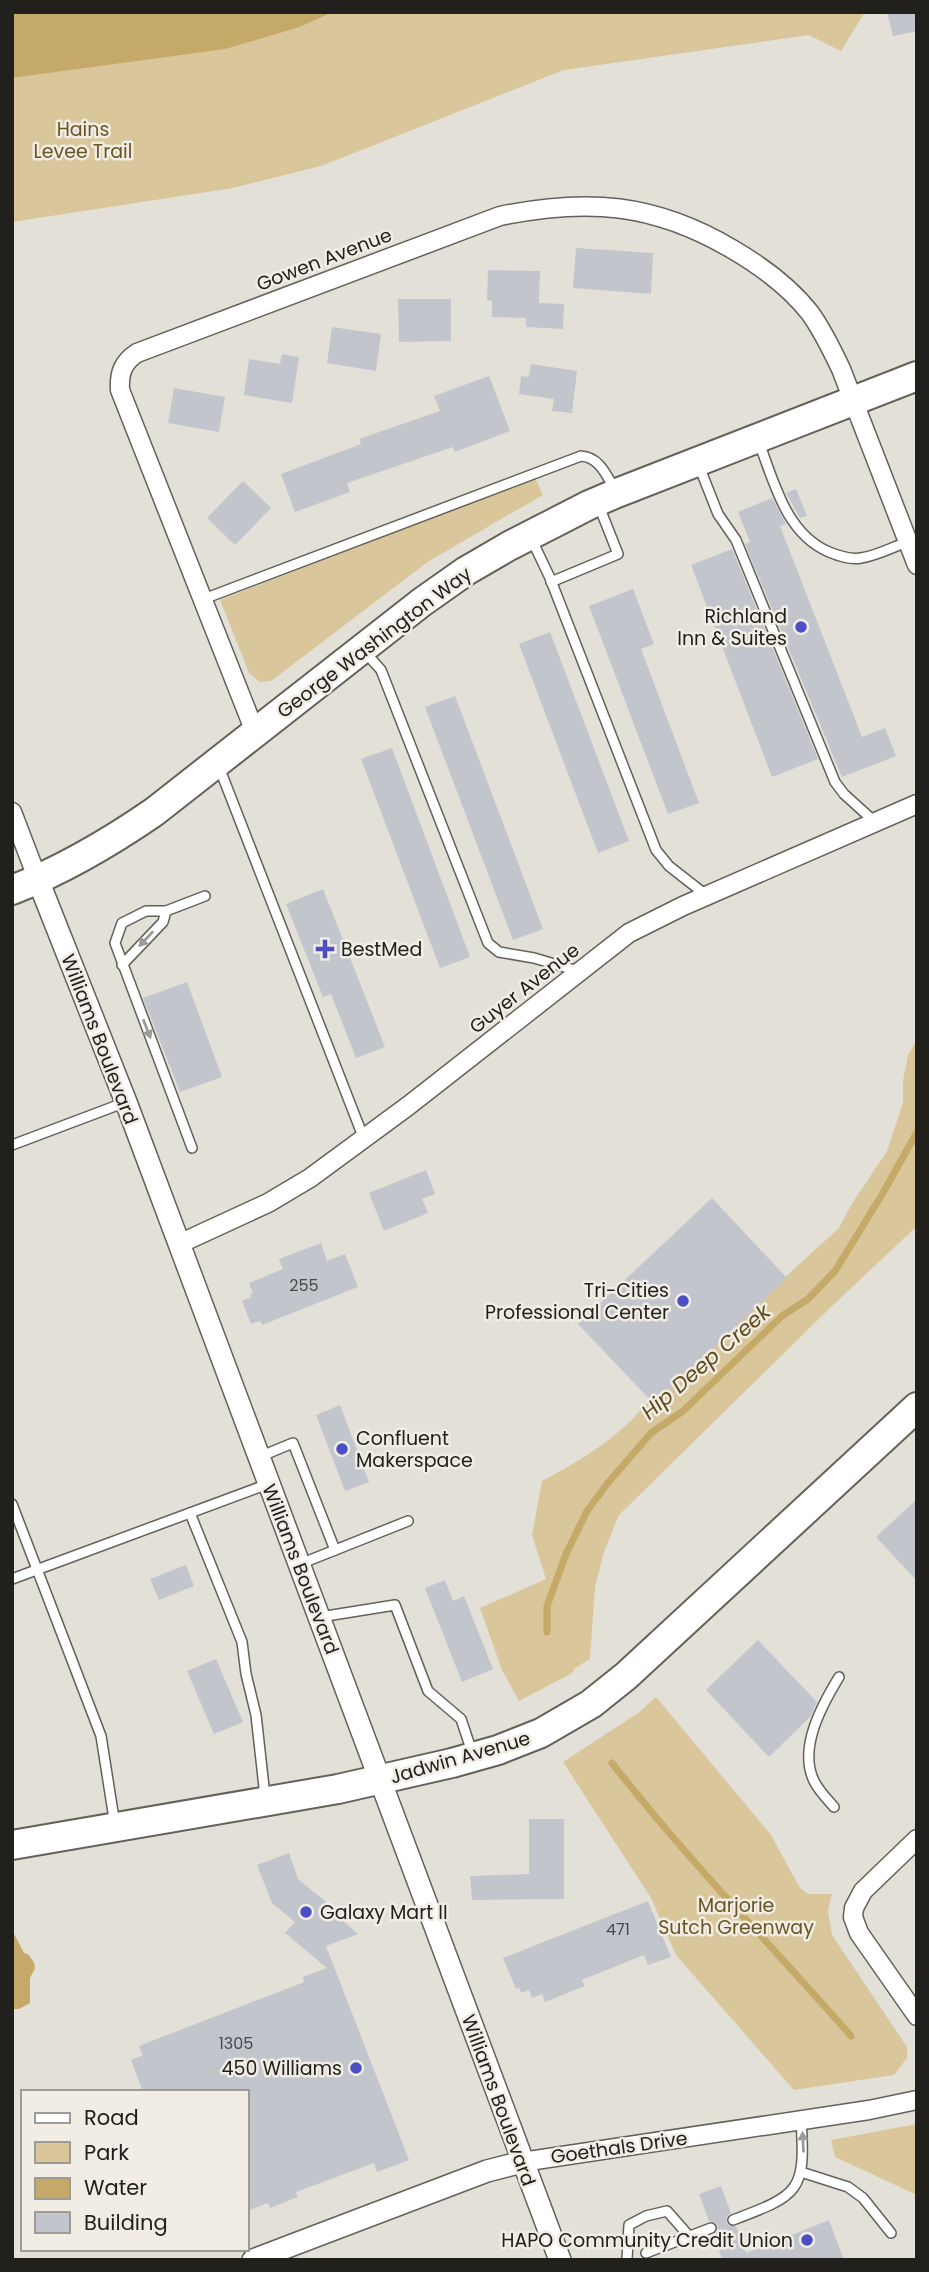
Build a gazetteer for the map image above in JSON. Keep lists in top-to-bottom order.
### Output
{
  "streets": {
    "main road": ["George Washington Way", "Jadwin Avenue"],
    "street": [
      "Gowen Avenue",
      "Guyer Avenue",
      "Williams Boulevard",
      "Goethals Drive"
    ]
  },
  "crossings": [
    ["Gowen Avenue", "George Washington Way"],
    ["George Washington Way", "Williams Boulevard"],
    ["Guyer Avenue", "Williams Boulevard"],
    ["Williams Boulevard", "Jadwin Avenue"],
    ["Williams Boulevard", "Goethals Drive"]
  ],
  "water": ["Hip Deep Creek"],
  "parks": ["Hains Levee Trail", "Marjorie Sutch Greenway"],
  "places": {
    "other": [
      "Richland Inn & Suites",
      "Tri-Cities Professional Center",
      "Confluent Makerspace",
      "Galaxy Mart II",
      "450 Williams",
      "HAPO Community Credit Union"
    ],
    "health": ["BestMed"]
  },
  "house_numbers": ["255", "471", "1305"],
  "legend": [
    "Road",
    "Park",
    "Water",
    "Building"
  ]
}
